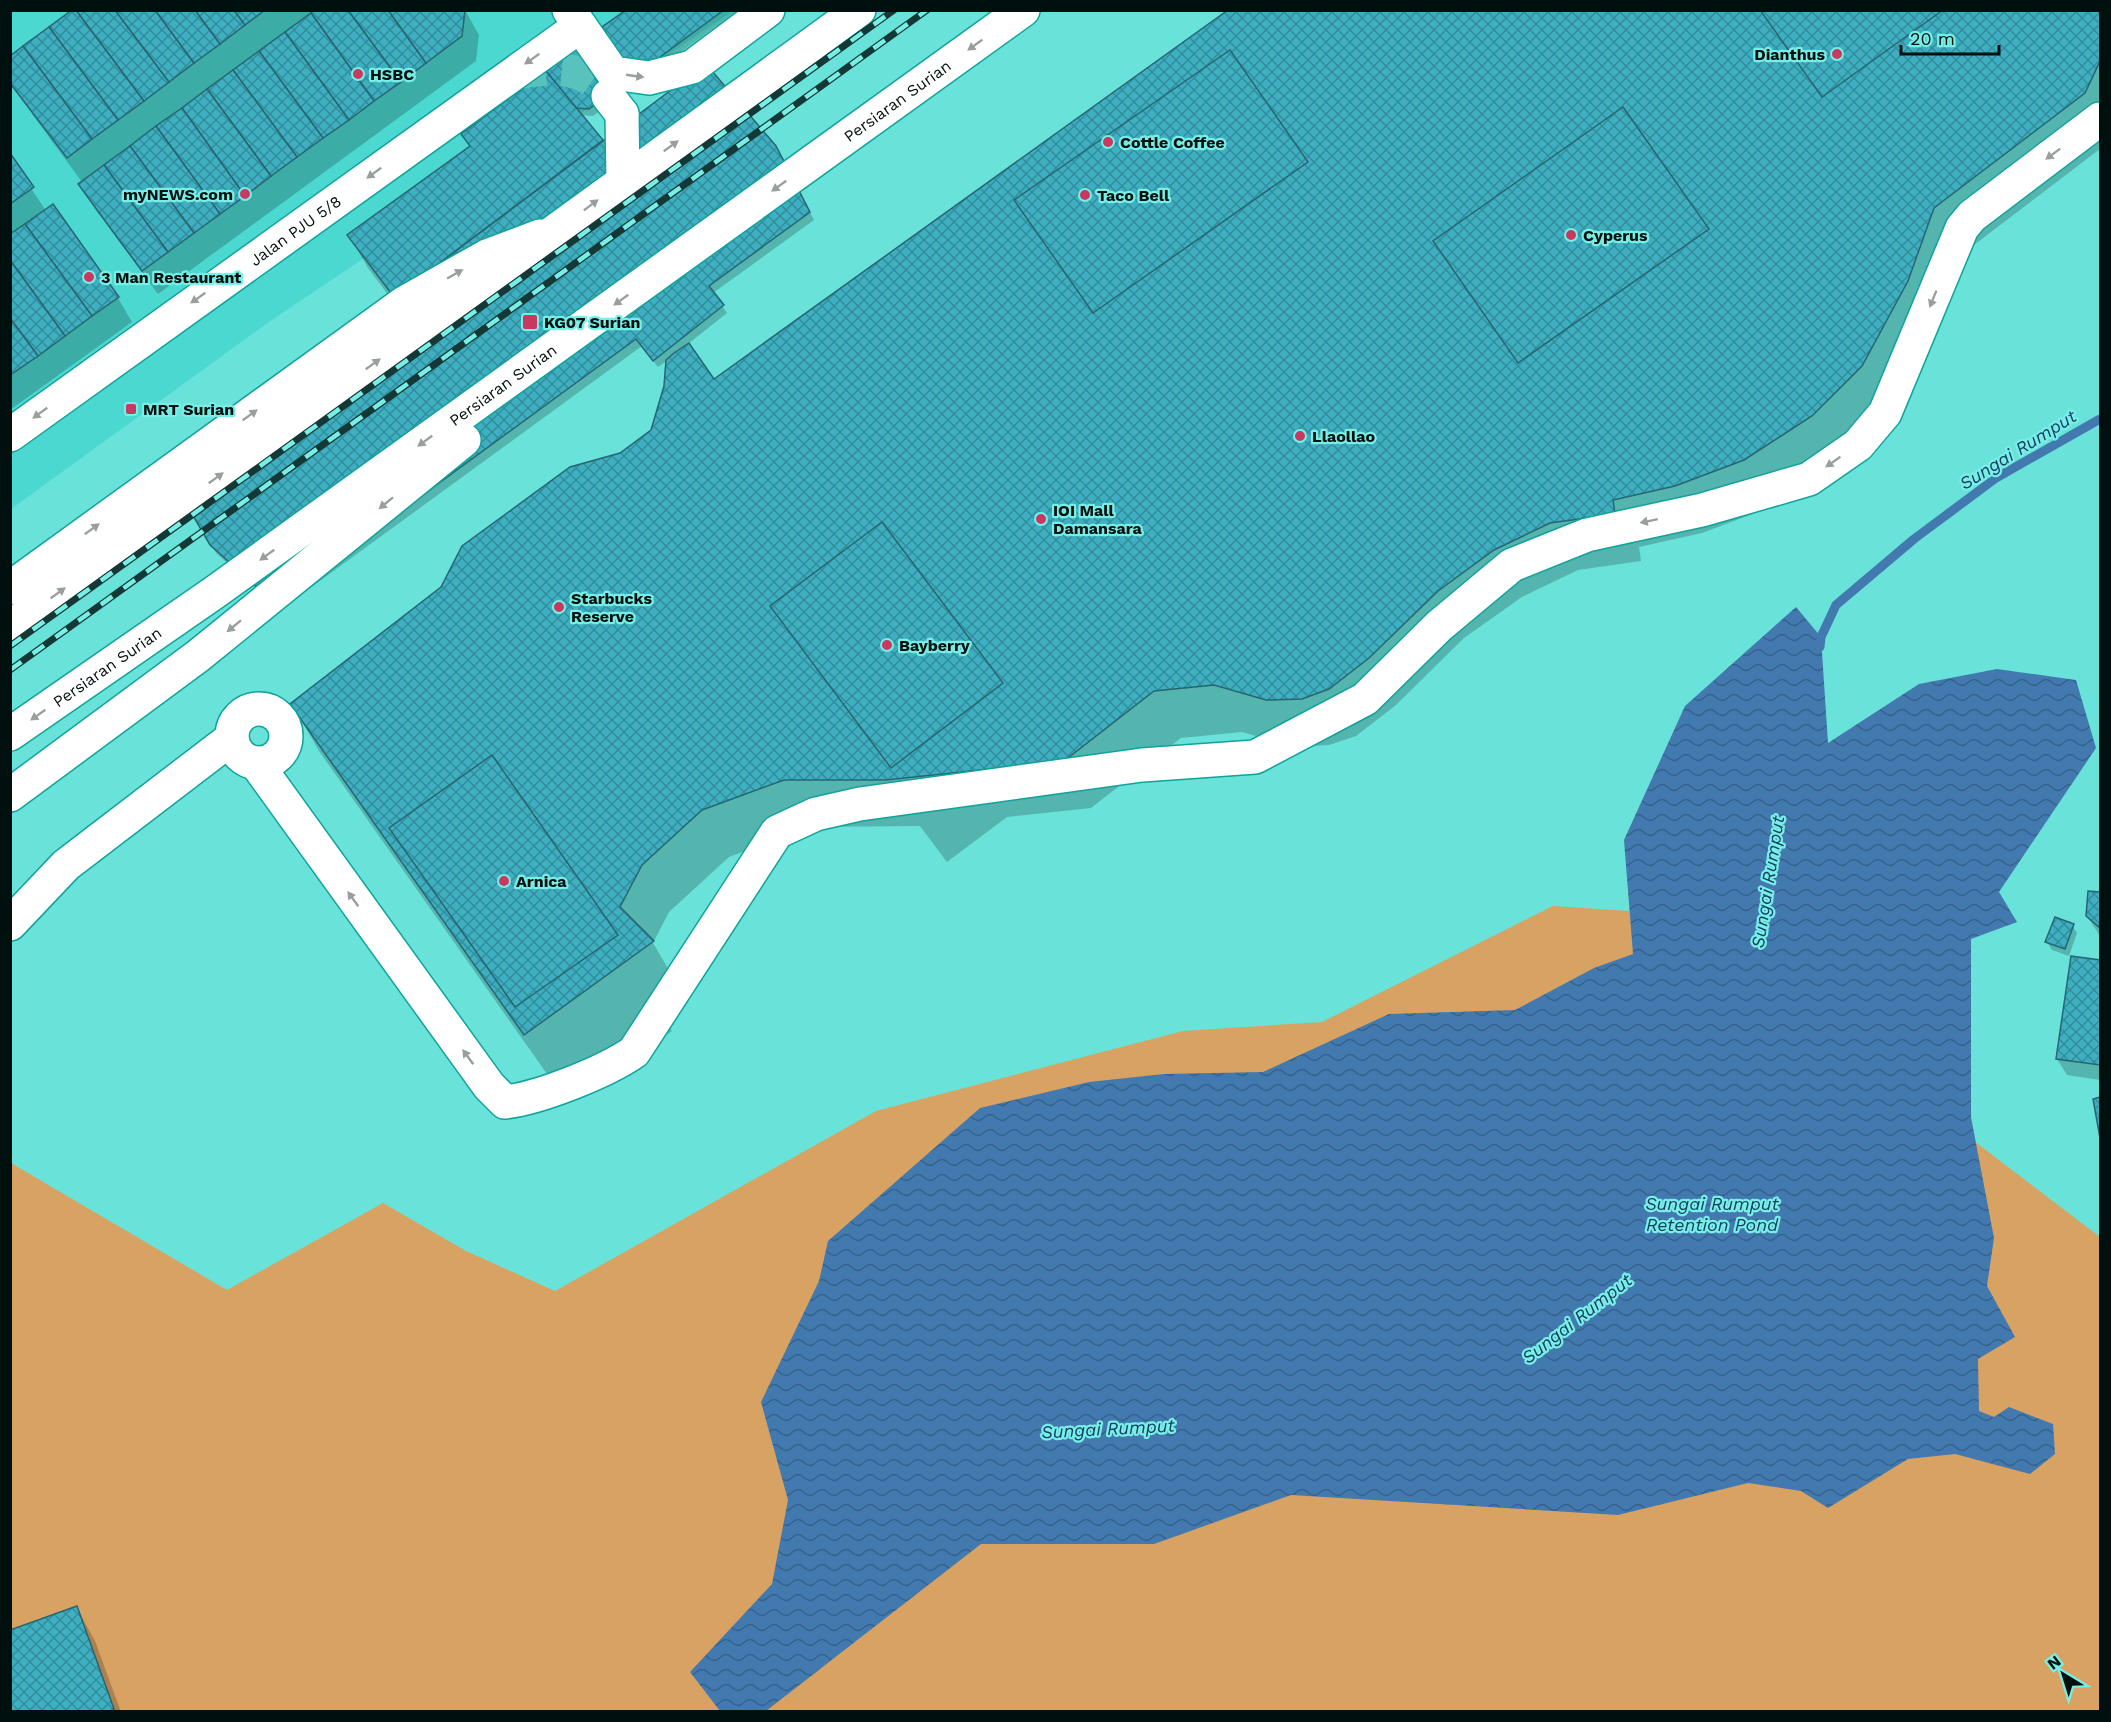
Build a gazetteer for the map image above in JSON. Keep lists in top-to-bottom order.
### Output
{
  "streets": {
    "main road": ["Persiaran Surian", "Jalan PJU 5/8"]
  },
  "water": ["Sungai Rumput", "Sungai Rumput Retention Pond"],
  "places": {
    "other": [
      "Dianthus",
      "HSBC",
      "Cottle Coffee",
      "myNEWS.com",
      "Taco Bell",
      "Cyperus",
      "3 Man Restaurant",
      "Llaollao",
      "IOI Mall Damansara",
      "Starbucks Reserve",
      "Bayberry",
      "Arnica"
    ],
    "transit": ["KG07 Surian", "MRT Surian"]
  },
  "scale_bar": "20 m",
  "north": "top left"
}
